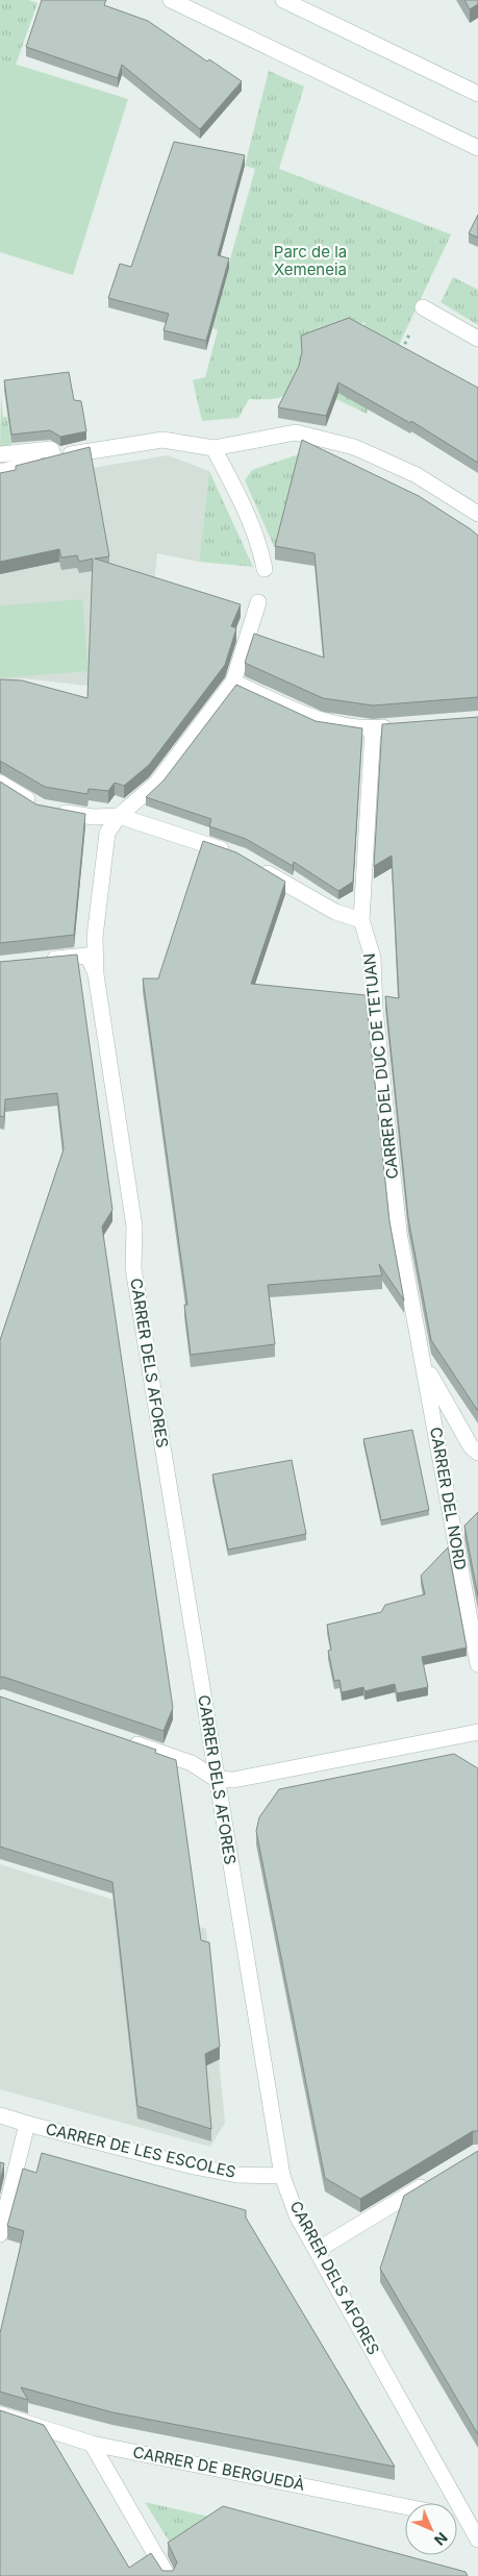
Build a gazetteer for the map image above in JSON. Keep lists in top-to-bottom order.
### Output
{
  "streets": {
    "street": [
      "CARRER DEL DUC DE TETUAN",
      "CARRER DELS AFORES",
      "CARRER DEL NORD",
      "CARRER DE LES ESCOLES",
      "CARRER DE BERGUEDÀ"
    ]
  },
  "crossings": [
    ["CARRER DEL DUC DE TETUAN", "CARRER DEL NORD"],
    ["CARRER DELS AFORES", "CARRER DE LES ESCOLES"]
  ],
  "parks": ["Parc de la Xemeneia"],
  "north": "bottom right"
}
